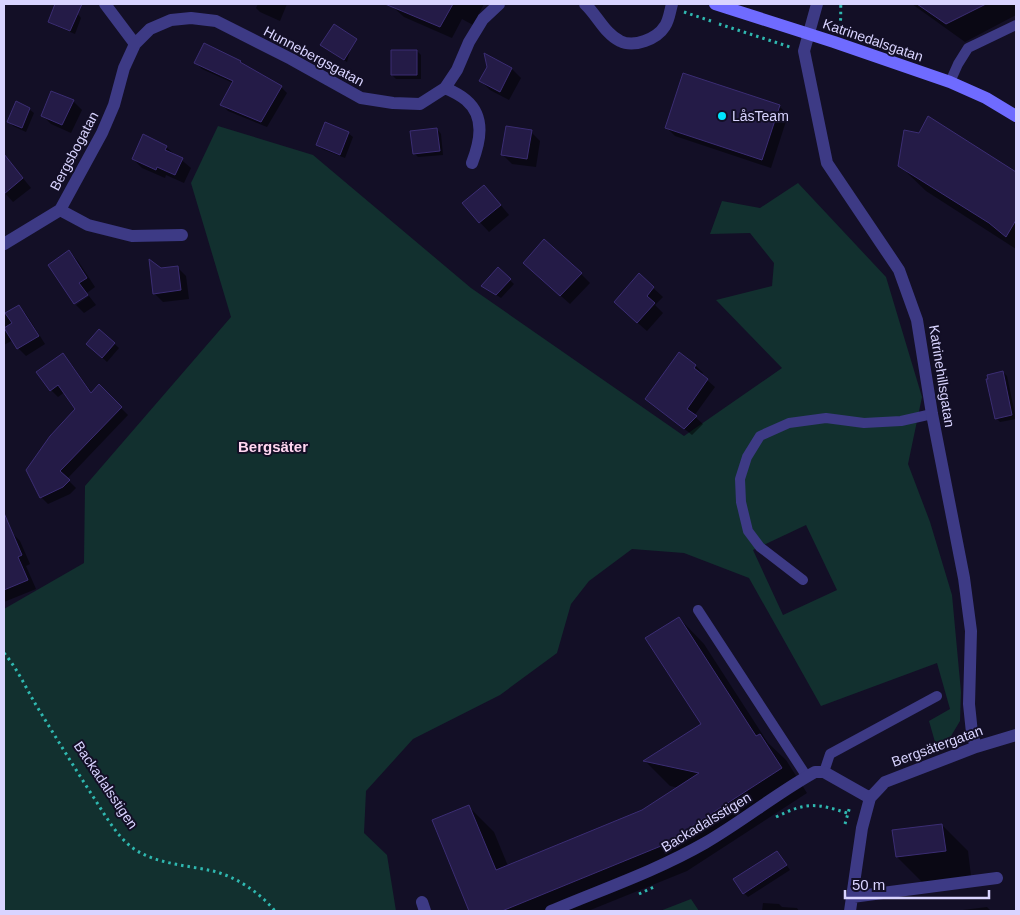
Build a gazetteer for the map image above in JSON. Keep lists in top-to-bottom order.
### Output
{
  "streets": {
    "street": [
      "Katrinedalsgatan",
      "Hunnebergsgatan",
      "Bergsbogatan",
      "Katrinehillsgatan",
      "Bergsätergatan",
      "Backadalsstigen"
    ]
  },
  "crossings": [
    ["Katrinedalsgatan", "Katrinehillsgatan"],
    ["Hunnebergsgatan", "Bergsbogatan"],
    ["Katrinehillsgatan", "Bergsätergatan"]
  ],
  "districts": ["Bergsäter"],
  "places": ["LåsTeam"],
  "scale_bar": "50 m"
}
